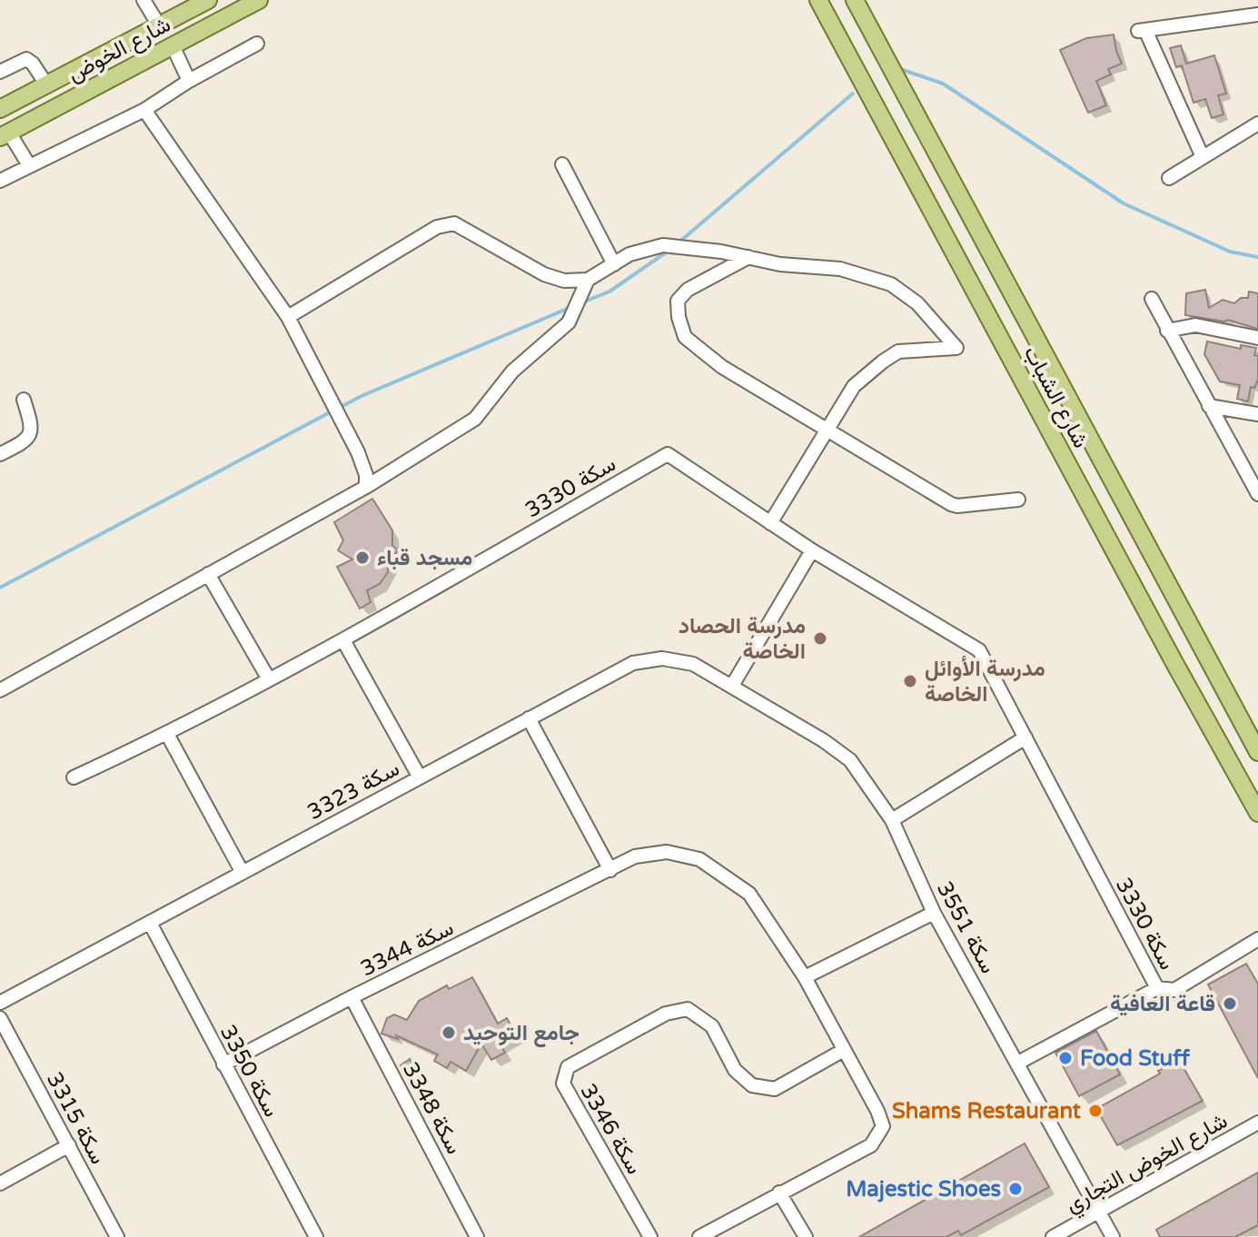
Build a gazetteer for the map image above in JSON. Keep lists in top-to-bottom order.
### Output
{
  "streets": {
    "main road": ["شارع الخوض", "شارع الشباب"],
    "street": [
      "سكة 3330",
      "سكة 3323",
      "سكة 3551",
      "سكة 3344",
      "سكة 3350",
      "سكة 3348",
      "سكة 3315",
      "سكة 3346",
      "شارع الخوض التجاري"
    ]
  },
  "crossings": [
    ["سكة 3330", "سكة 3551"],
    ["سكة 3323", "سكة 3551"],
    ["سكة 3323", "سكة 3350"],
    ["سكة 3551", "شارع الخوض التجاري"],
    ["سكة 3344", "سكة 3350"],
    ["سكة 3344", "سكة 3348"],
    ["سكة 3344", "سكة 3346"]
  ],
  "places": [
    "مسجد قباء",
    "مدرسة الحصاد الخاصة",
    "مدرسة الأوائل الخاصة",
    "قاعة العافية",
    "جامع التوحيد",
    "Food Stuff",
    "Shams Restaurant",
    "Majestic Shoes"
  ]
}
